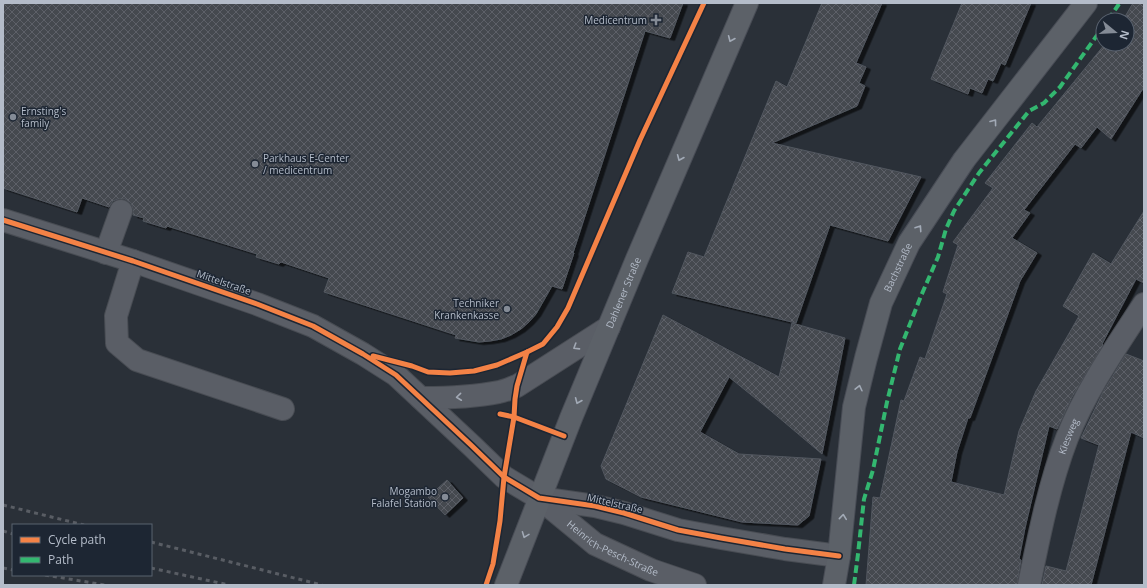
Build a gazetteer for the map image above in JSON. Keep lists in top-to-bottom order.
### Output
{
  "streets": {
    "main road": ["Bachstraße", "Dahlener Straße"],
    "street": ["Mittelstraße", "Kiesweg", "Heinrich-Pesch-Straße"]
  },
  "crossings": [
    ["Bachstraße", "Mittelstraße"],
    ["Mittelstraße", "Dahlener Straße"],
    ["Mittelstraße", "Heinrich-Pesch-Straße"],
    ["Dahlener Straße", "Heinrich-Pesch-Straße"]
  ],
  "one_way": ["Bachstraße", "Dahlener Straße"],
  "places": {
    "health": ["Medicentrum"],
    "other": [
      "Ernsting's family",
      "Parkhaus E-Center / medicentrum",
      "Techniker Krankenkasse",
      "Mogambo Falafel Station"
    ]
  },
  "legend": ["Cycle path", "Path"],
  "north": "right"
}
